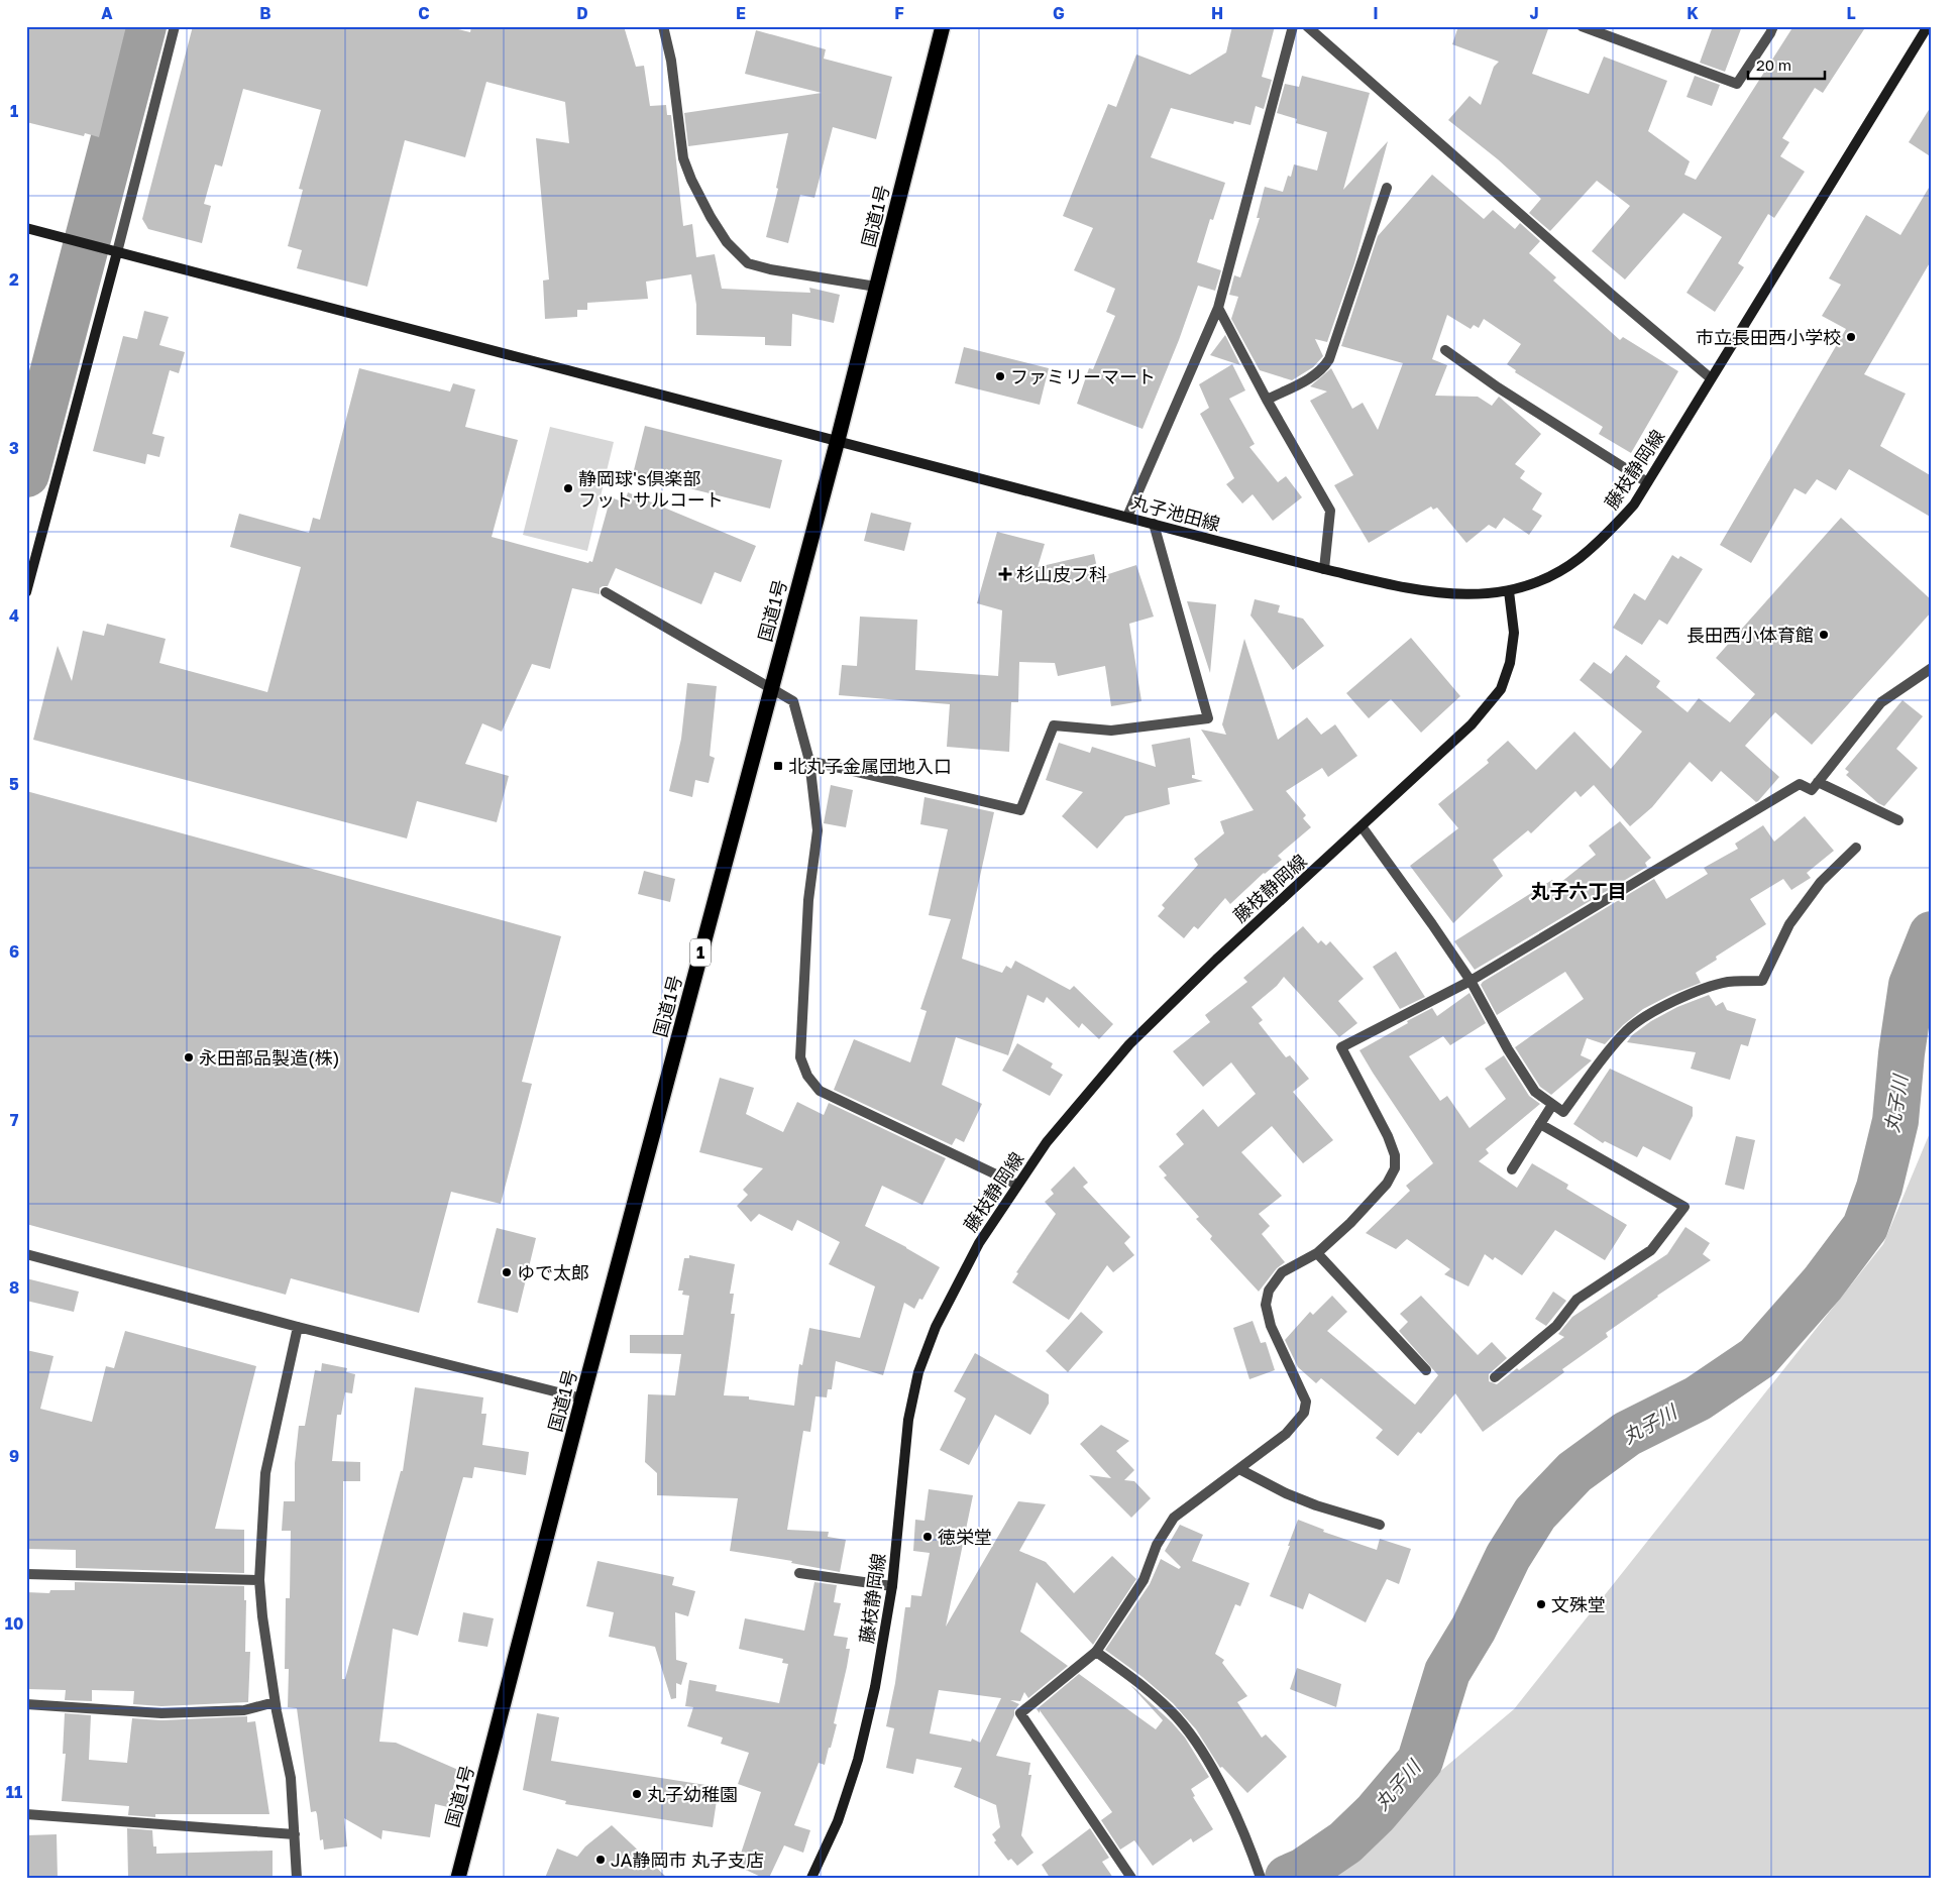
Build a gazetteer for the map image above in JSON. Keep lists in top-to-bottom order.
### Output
{
  "streets": {
    "highway": ["国道1号", "1"],
    "main road": ["藤枝静岡線", "丸子池田線"]
  },
  "crossings": [
    ["国道1号", "丸子池田線"],
    ["藤枝静岡線", "丸子池田線"]
  ],
  "districts": ["丸子六丁目"],
  "water": ["丸子川"],
  "places": {
    "other": [
      "市立長田西小学校",
      "ファミリーマート",
      "静岡球's倶楽部 フットサルコート",
      "長田西小体育館",
      "永田部品製造(株)",
      "ゆで太郎",
      "徳栄堂",
      "文殊堂",
      "丸子幼稚園",
      "JA静岡市 丸子支店"
    ],
    "health": ["杉山皮フ科"],
    "transit": ["北丸子金属団地入口"]
  },
  "scale_bar": "20 m",
  "grid": {
    "columns": [
      "A",
      "B",
      "C",
      "D",
      "E",
      "F",
      "G",
      "H",
      "I",
      "J",
      "K",
      "L"
    ],
    "rows": [
      "1",
      "2",
      "3",
      "4",
      "5",
      "6",
      "7",
      "8",
      "9",
      "10",
      "11"
    ]
  }
}
